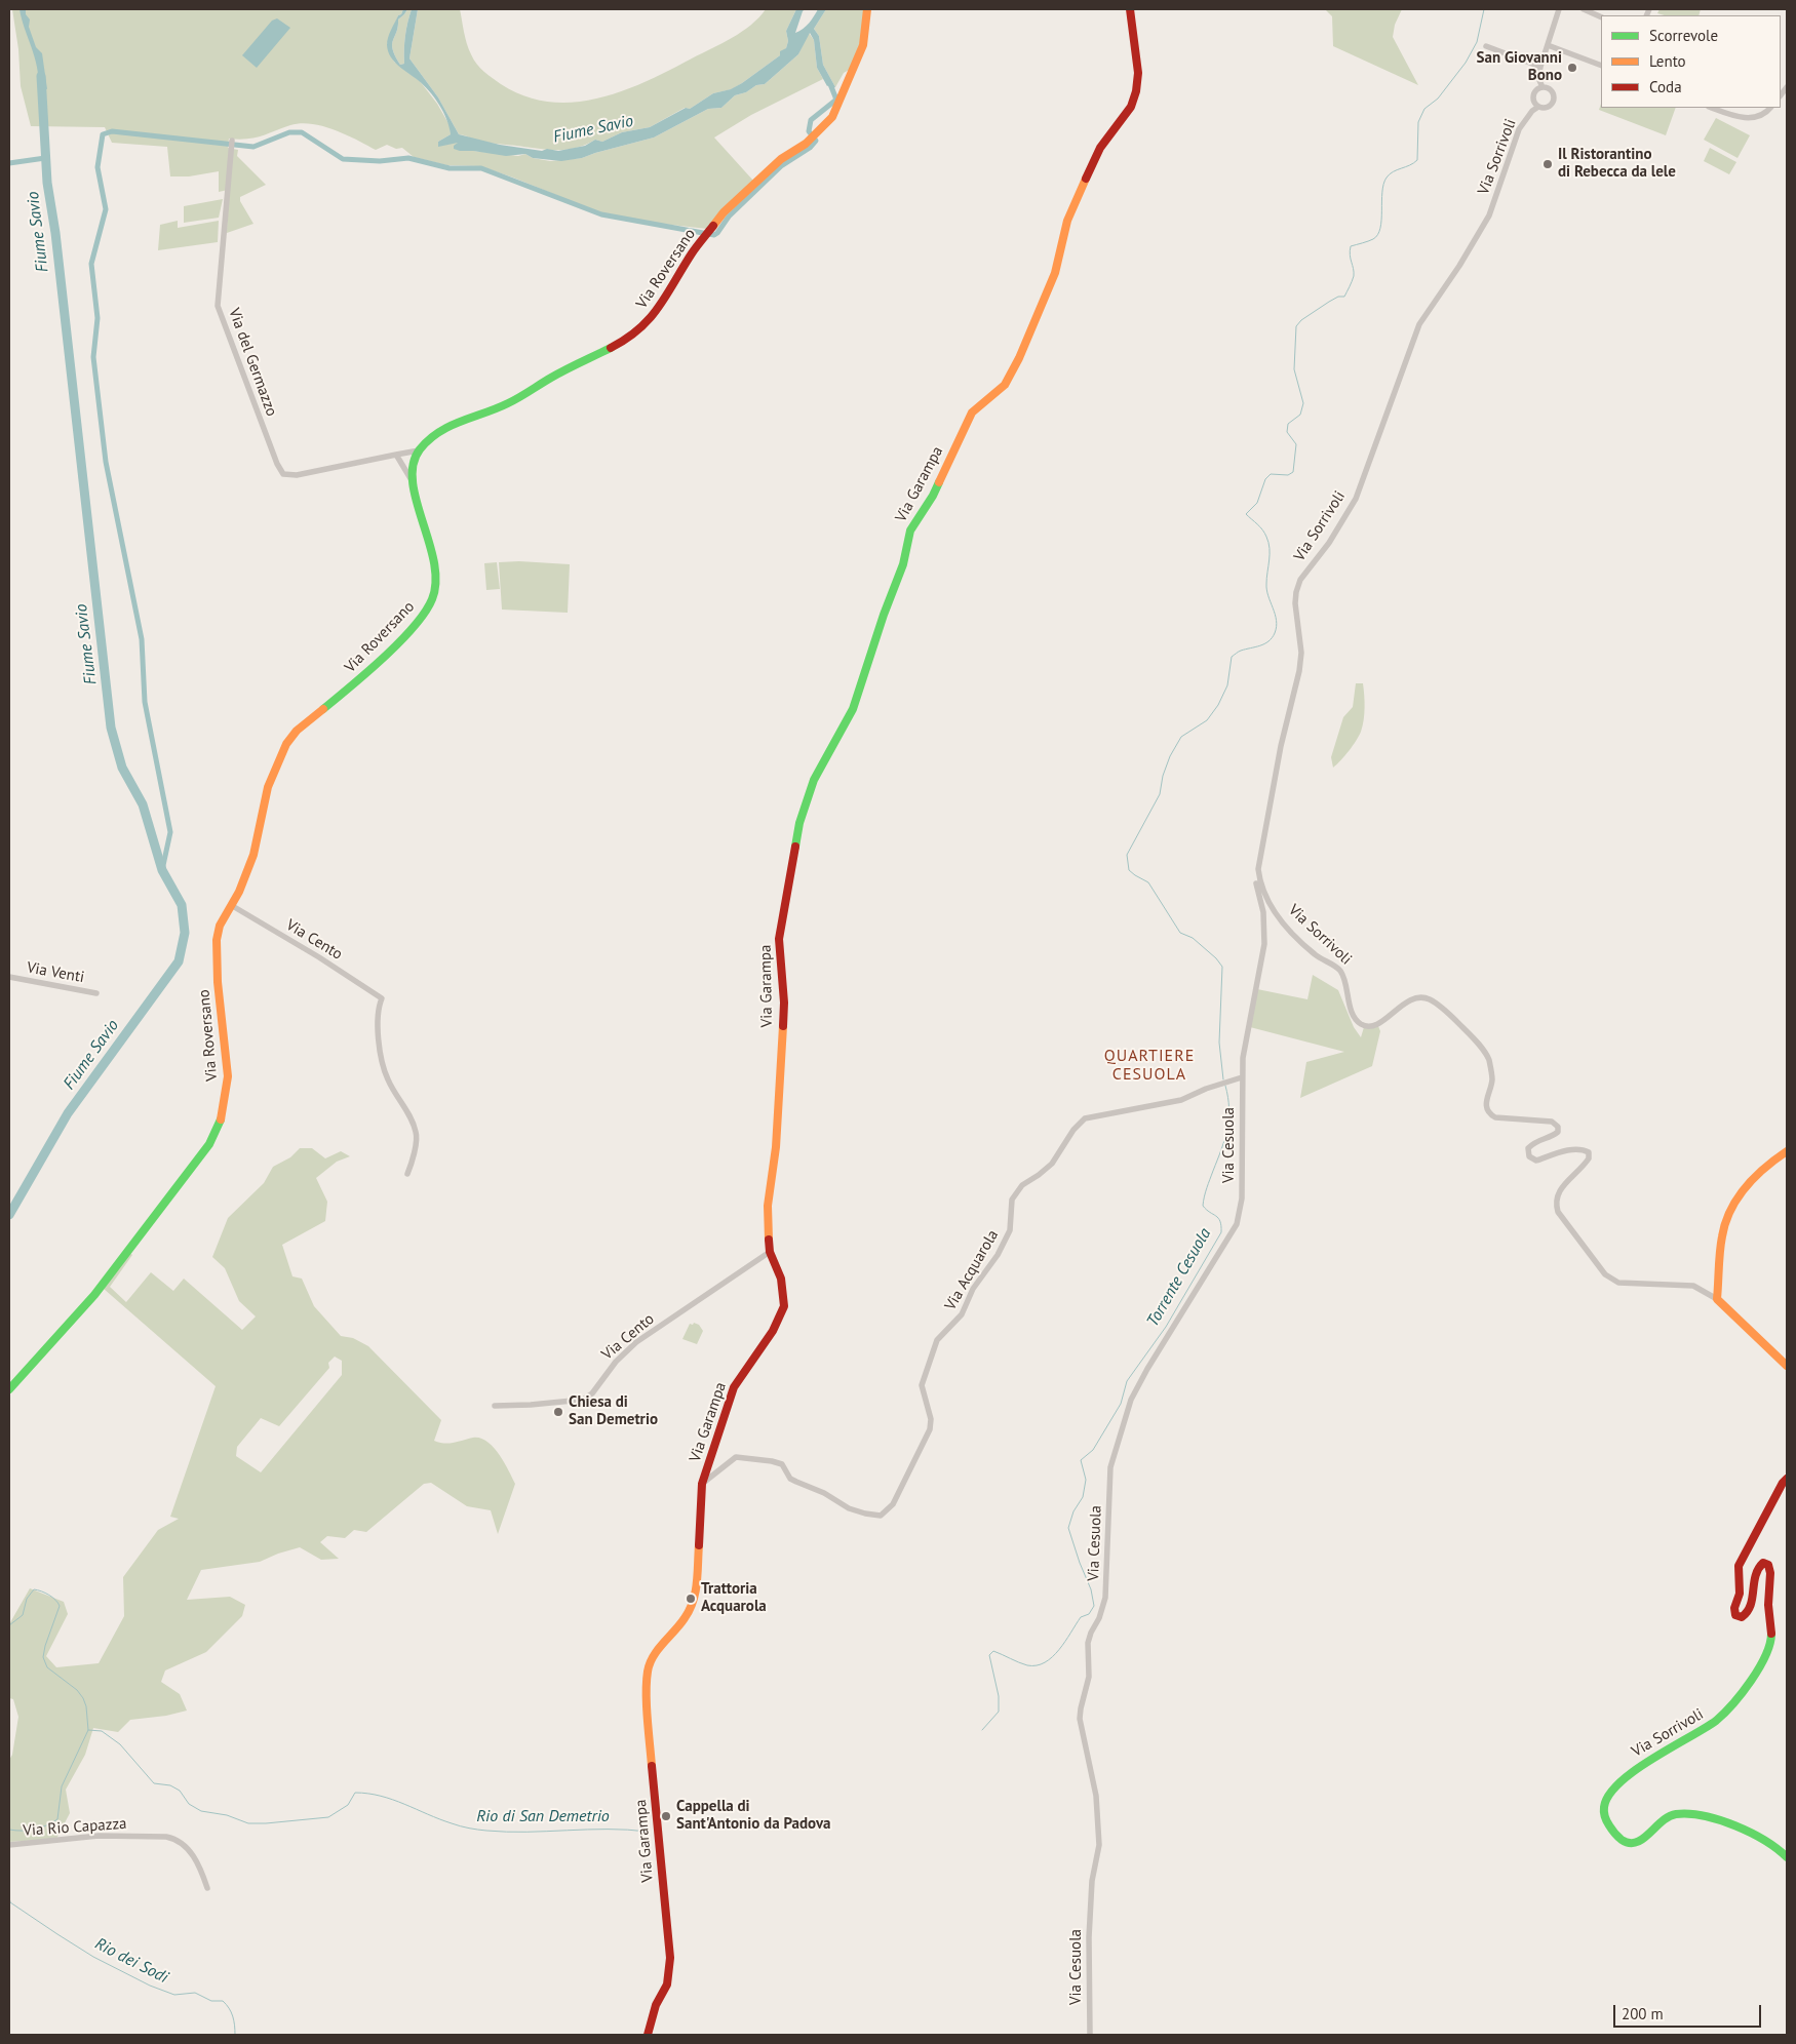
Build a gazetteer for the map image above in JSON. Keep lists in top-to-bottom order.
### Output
{
  "streets": {
    "street": [
      "Via Sorrivoli",
      "Via Roversano",
      "Via del Germazzo",
      "Via Garampa",
      "Via Cento",
      "Via Venti",
      "Via Cesuola",
      "Via Acquarola",
      "Via Rio Capazza"
    ]
  },
  "crossings": [
    ["Via Roversano", "Via del Germazzo"],
    ["Via Roversano", "Via Cento"],
    ["Via Garampa", "Via Cento"],
    ["Via Garampa", "Via Acquarola"],
    ["Via Cesuola", "Via Acquarola"]
  ],
  "districts": ["QUARTIERE CESUOLA"],
  "water": [
    "Fiume Savio",
    "Torrente Cesuola",
    "Rio di San Demetrio",
    "Rio dei Sodi"
  ],
  "places": [
    "San Giovanni Bono",
    "Il Ristorantino di Rebecca da lele",
    "Chiesa di San Demetrio",
    "Trattoria Acquarola",
    "Cappella di Sant'Antonio da Padova"
  ],
  "legend": ["Scorrevole", "Lento", "Coda"],
  "scale_bar": "200 m"
}
